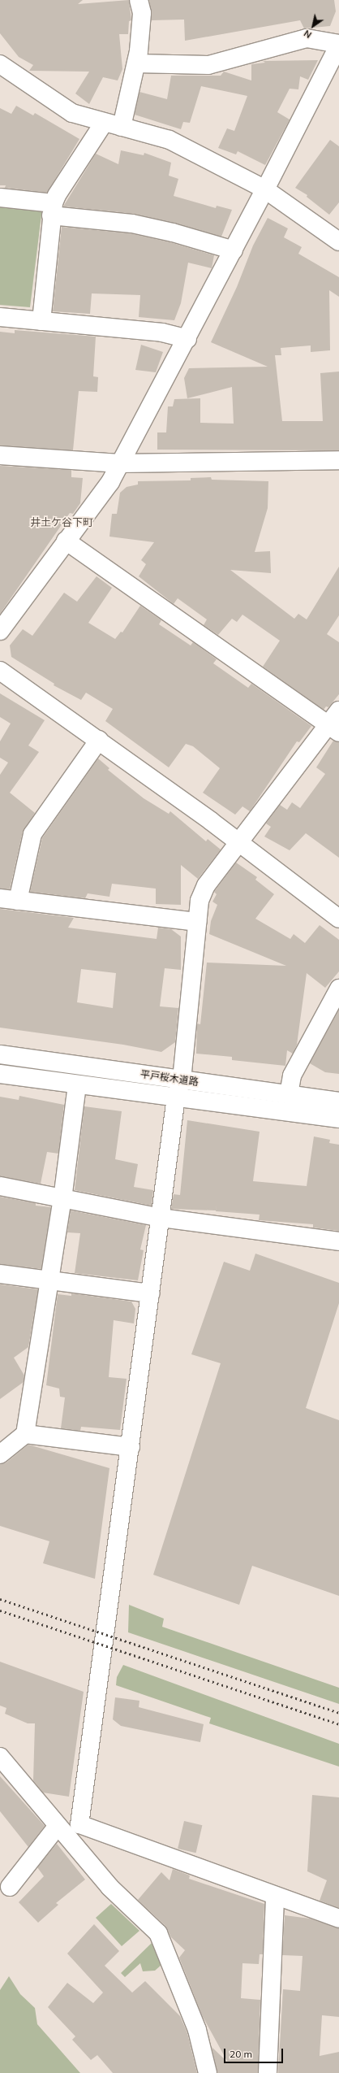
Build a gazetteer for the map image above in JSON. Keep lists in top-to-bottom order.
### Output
{
  "streets": {
    "street": ["平戸桜木道路"]
  },
  "districts": ["井土ケ谷下町"],
  "scale_bar": "20 m",
  "north": "bottom left"
}
